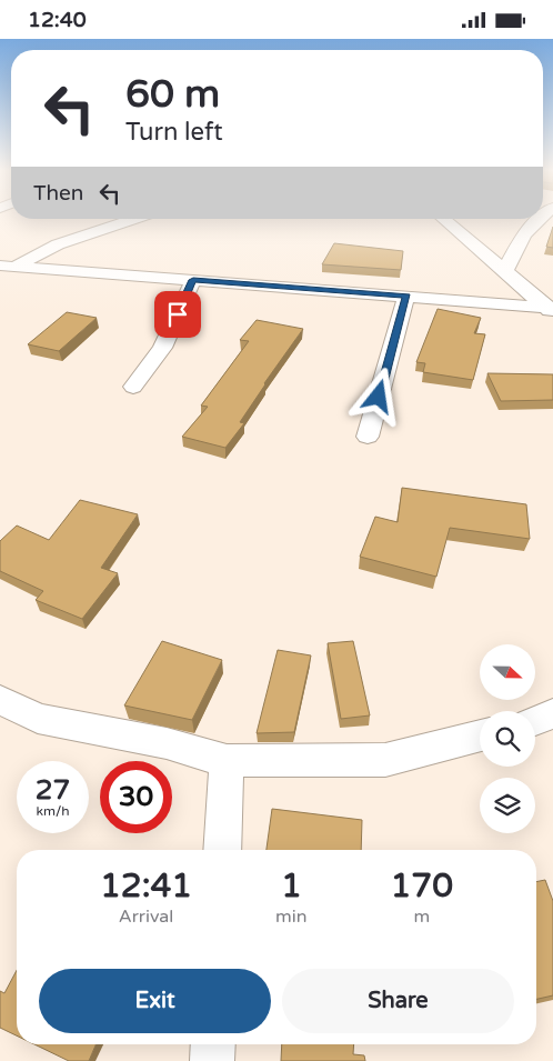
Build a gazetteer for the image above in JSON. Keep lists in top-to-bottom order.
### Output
{
  "north": "right",
  "page": {
    "status": "12:40",
    "turn": ["60 m", "Turn left"],
    "then": "Then",
    "speed": "27 km/h",
    "limit": "30",
    "eta": [
      "12:41",
      "Arrival",
      "1",
      "min",
      "170",
      "m"
    ],
    "buttons": ["Exit", "Share"]
  }
}
